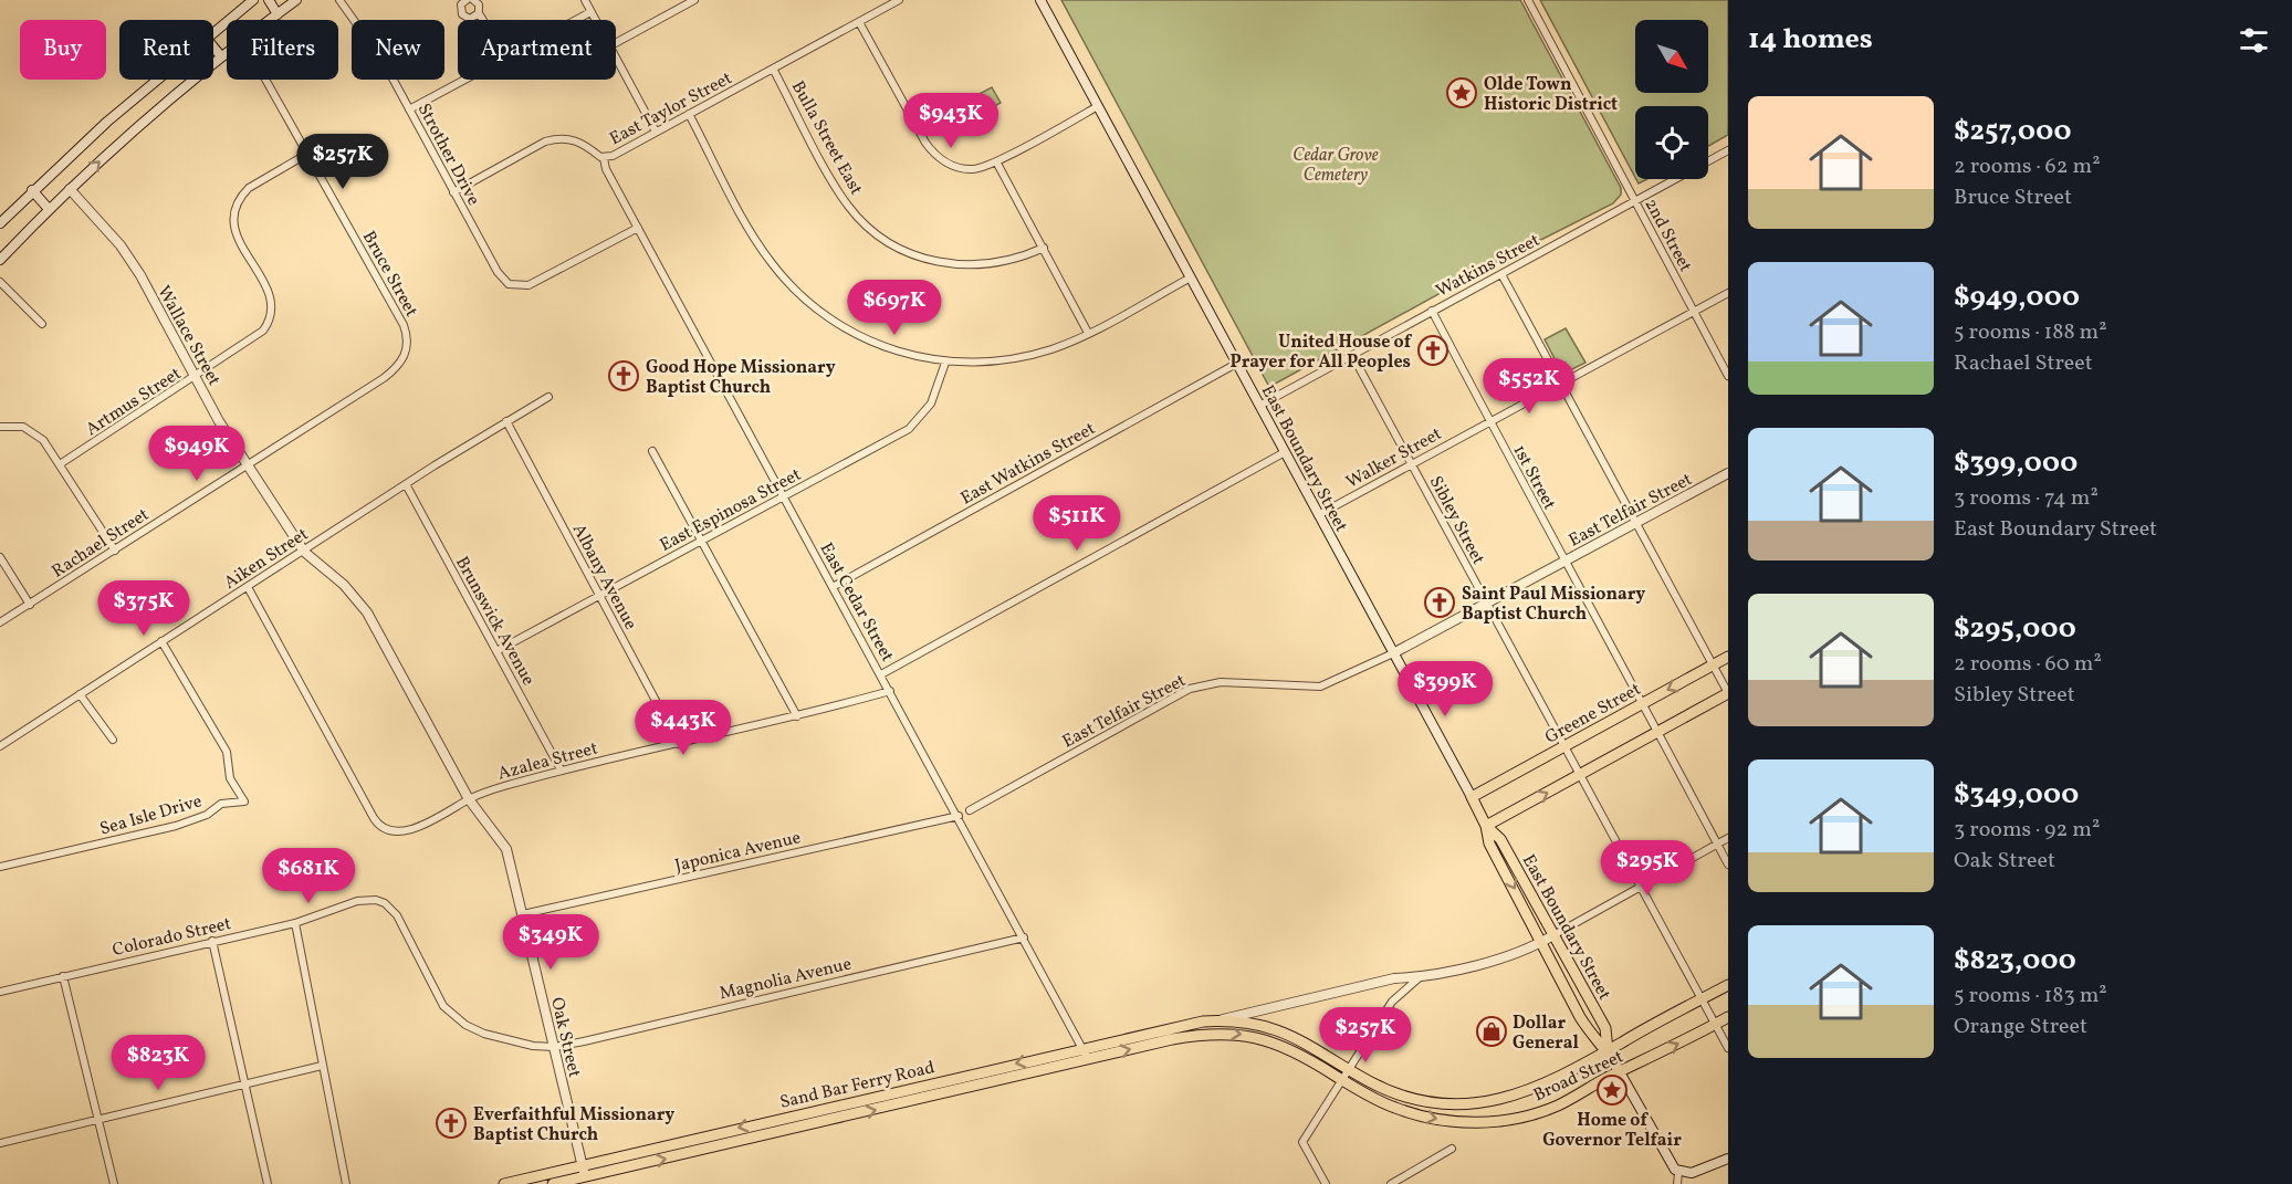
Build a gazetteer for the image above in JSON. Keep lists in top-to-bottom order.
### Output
{
  "streets": {
    "main road": [
      "East Boundary Street",
      "Greene Street",
      "Broad Street",
      "Sand Bar Ferry Road"
    ],
    "street": [
      "East Taylor Street",
      "Bulla Street East",
      "Strother Drive",
      "2nd Street",
      "Watkins Street",
      "Bruce Street",
      "Wallace Street",
      "Artmus Street",
      "Walker Street",
      "East Watkins Street",
      "1st Street",
      "East Espinosa Street",
      "East Telfair Street",
      "Sibley Street",
      "Rachael Street",
      "Aiken Street",
      "Albany Avenue",
      "East Cedar Street",
      "Brunswick Avenue",
      "Azalea Street",
      "Sea Isle Drive",
      "Japonica Avenue",
      "Colorado Street",
      "Magnolia Avenue",
      "Oak Street"
    ]
  },
  "crossings": [
    ["East Taylor Street", "Bulla Street East"],
    ["East Taylor Street", "Strother Drive"],
    ["East Taylor Street", "East Cedar Street"],
    ["Strother Drive", "East Cedar Street"],
    ["2nd Street", "Watkins Street"],
    ["2nd Street", "Walker Street"],
    ["Watkins Street", "East Boundary Street"],
    ["Watkins Street", "1st Street"],
    ["Watkins Street", "Sibley Street"],
    ["Bruce Street", "Artmus Street"],
    ["Bruce Street", "Rachael Street"],
    ["Wallace Street", "Artmus Street"],
    ["Wallace Street", "Rachael Street"],
    ["Wallace Street", "Aiken Street"],
    ["Wallace Street", "Azalea Street"],
    ["Wallace Street", "Oak Street"],
    ["Walker Street", "East Boundary Street"],
    ["Walker Street", "1st Street"],
    ["Walker Street", "Sibley Street"],
    ["East Boundary Street", "East Watkins Street"],
    ["East Boundary Street", "East Telfair Street"],
    ["East Boundary Street", "Greene Street"],
    ["East Boundary Street", "Broad Street"],
    ["East Watkins Street", "East Cedar Street"],
    ["1st Street", "East Telfair Street"],
    ["1st Street", "Greene Street"],
    ["East Espinosa Street", "Albany Avenue"],
    ["East Espinosa Street", "East Cedar Street"],
    ["East Espinosa Street", "Brunswick Avenue"],
    ["East Telfair Street", "Sibley Street"],
    ["Sibley Street", "Greene Street"],
    ["Sibley Street", "Broad Street"],
    ["Aiken Street", "Albany Avenue"],
    ["Aiken Street", "Brunswick Avenue"],
    ["Aiken Street", "Azalea Street"],
    ["Aiken Street", "Sea Isle Drive"],
    ["Albany Avenue", "Azalea Street"],
    ["East Cedar Street", "Azalea Street"],
    ["East Cedar Street", "Japonica Avenue"],
    ["East Cedar Street", "Magnolia Avenue"],
    ["East Cedar Street", "Sand Bar Ferry Road"],
    ["Brunswick Avenue", "Azalea Street"],
    ["Azalea Street", "Oak Street"],
    ["Japonica Avenue", "Oak Street"],
    ["Colorado Street", "Magnolia Avenue"],
    ["Colorado Street", "Oak Street"],
    ["Magnolia Avenue", "Oak Street"],
    ["Oak Street", "Sand Bar Ferry Road"],
    ["Broad Street", "Sand Bar Ferry Road"]
  ],
  "parks": ["Cedar Grove Cemetery"],
  "places": {
    "place": ["Olde Town Historic District", "Home of Governor Telfair"],
    "church": [
      "United House of Prayer for All Peoples",
      "Good Hope Missionary Baptist Church",
      "Saint Paul Missionary Baptist Church",
      "Everfaithful Missionary Baptist Church"
    ],
    "shop": ["Dollar General"]
  },
  "north": "bottom right",
  "page": {
    "heading": "14 homes",
    "chip": [
      "Buy",
      "Rent",
      "Filters",
      "New",
      "Apartment"
    ],
    "list": [
      {
        "name": "$257,000",
        "note": "2 rooms · 62 m² · Bruce Street"
      },
      {
        "name": "$949,000",
        "note": "5 rooms · 188 m² · Rachael Street"
      },
      {
        "name": "$399,000",
        "note": "3 rooms · 74 m² · East Boundary Street"
      },
      {
        "name": "$295,000",
        "note": "2 rooms · 60 m² · Sibley Street"
      },
      {
        "name": "$349,000",
        "note": "3 rooms · 92 m² · Oak Street"
      },
      {
        "name": "$823,000",
        "note": "5 rooms · 183 m² · Orange Street"
      }
    ],
    "price": [
      "$943K",
      "$257K",
      "$697K",
      "$552K",
      "$949K",
      "$511K",
      "$375K",
      "$399K",
      "$443K",
      "$295K",
      "$681K",
      "$349K",
      "$257K",
      "$823K"
    ]
  }
}
